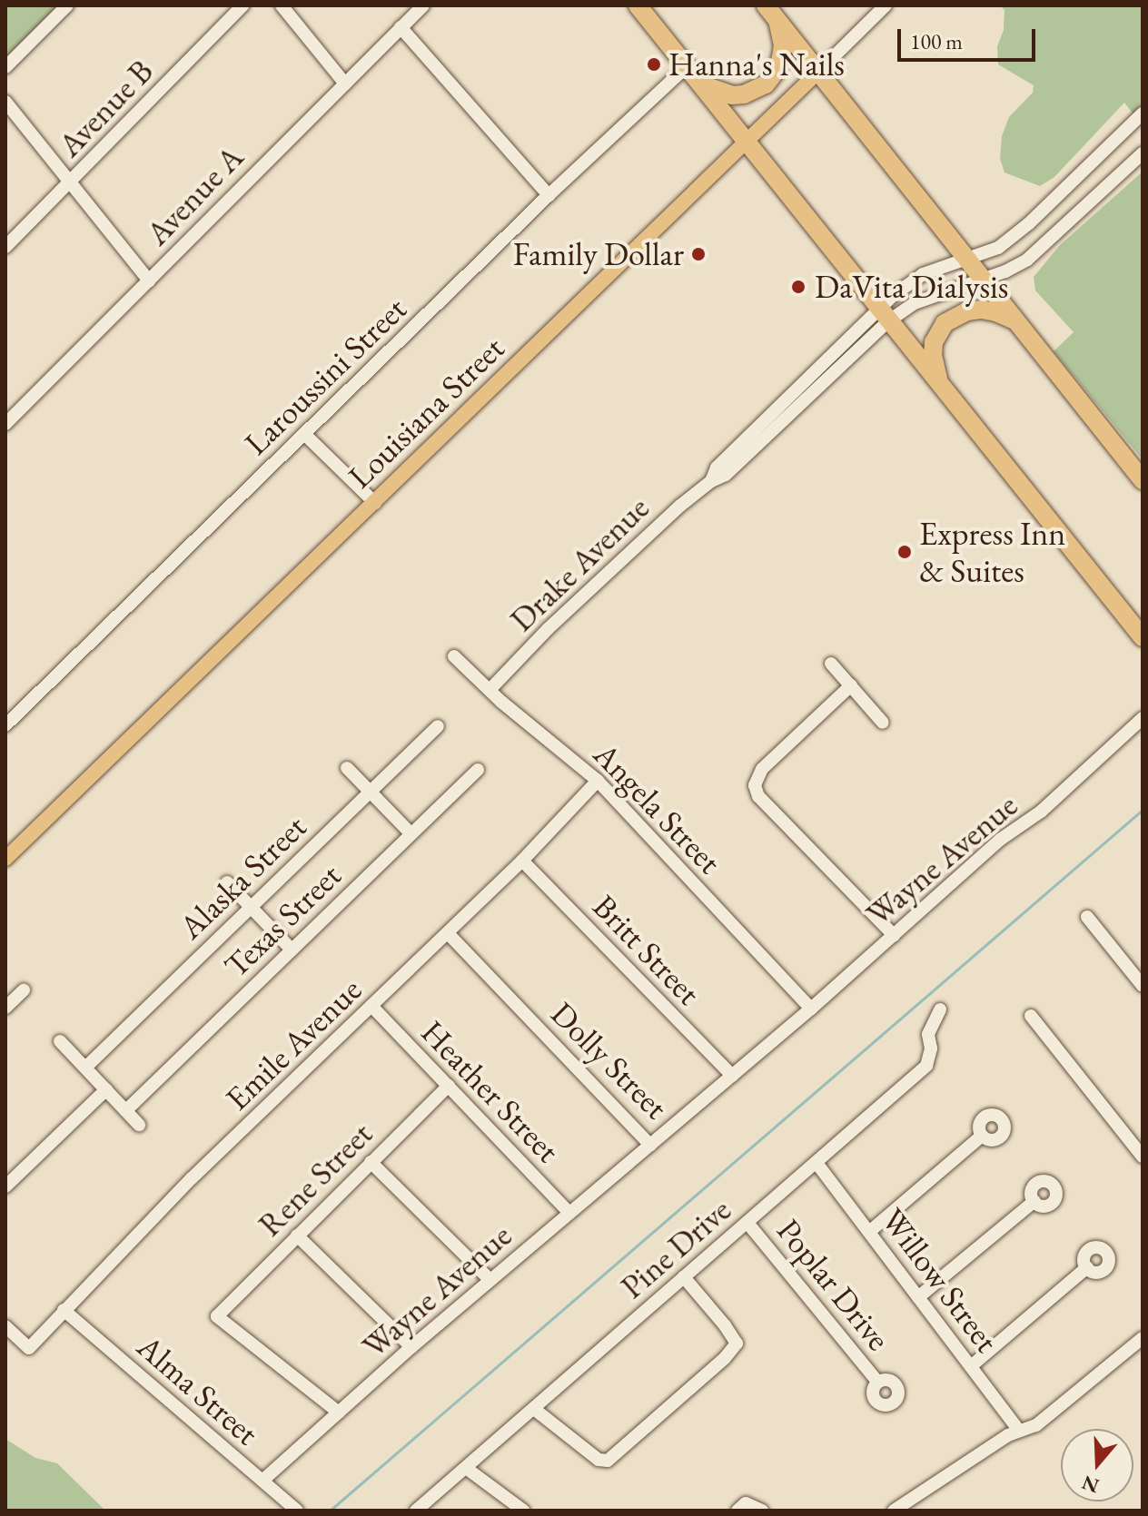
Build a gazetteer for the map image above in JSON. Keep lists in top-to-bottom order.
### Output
{
  "streets": {
    "main road": ["Louisiana Street"],
    "street": [
      "Avenue B",
      "Avenue A",
      "Laroussini Street",
      "Drake Avenue",
      "Angela Street",
      "Wayne Avenue",
      "Alaska Street",
      "Texas Street",
      "Britt Street",
      "Emile Avenue",
      "Dolly Street",
      "Heather Street",
      "Rene Street",
      "Pine Drive",
      "Willow Street",
      "Poplar Drive",
      "Alma Street"
    ]
  },
  "crossings": [
    ["Drake Avenue", "Angela Street"],
    ["Angela Street", "Wayne Avenue"],
    ["Angela Street", "Emile Avenue"],
    ["Wayne Avenue", "Dolly Street"],
    ["Wayne Avenue", "Heather Street"],
    ["Wayne Avenue", "Rene Street"],
    ["Wayne Avenue", "Alma Street"],
    ["Britt Street", "Emile Avenue"],
    ["Britt Street", "Dolly Street"],
    ["Emile Avenue", "Dolly Street"],
    ["Emile Avenue", "Heather Street"],
    ["Emile Avenue", "Alma Street"],
    ["Heather Street", "Rene Street"],
    ["Pine Drive", "Willow Street"],
    ["Pine Drive", "Poplar Drive"]
  ],
  "places": [
    "Hanna's Nails",
    "Family Dollar",
    "DaVita Dialysis",
    "Express Inn & Suites"
  ],
  "scale_bar": "100 m",
  "north": "bottom"
}
